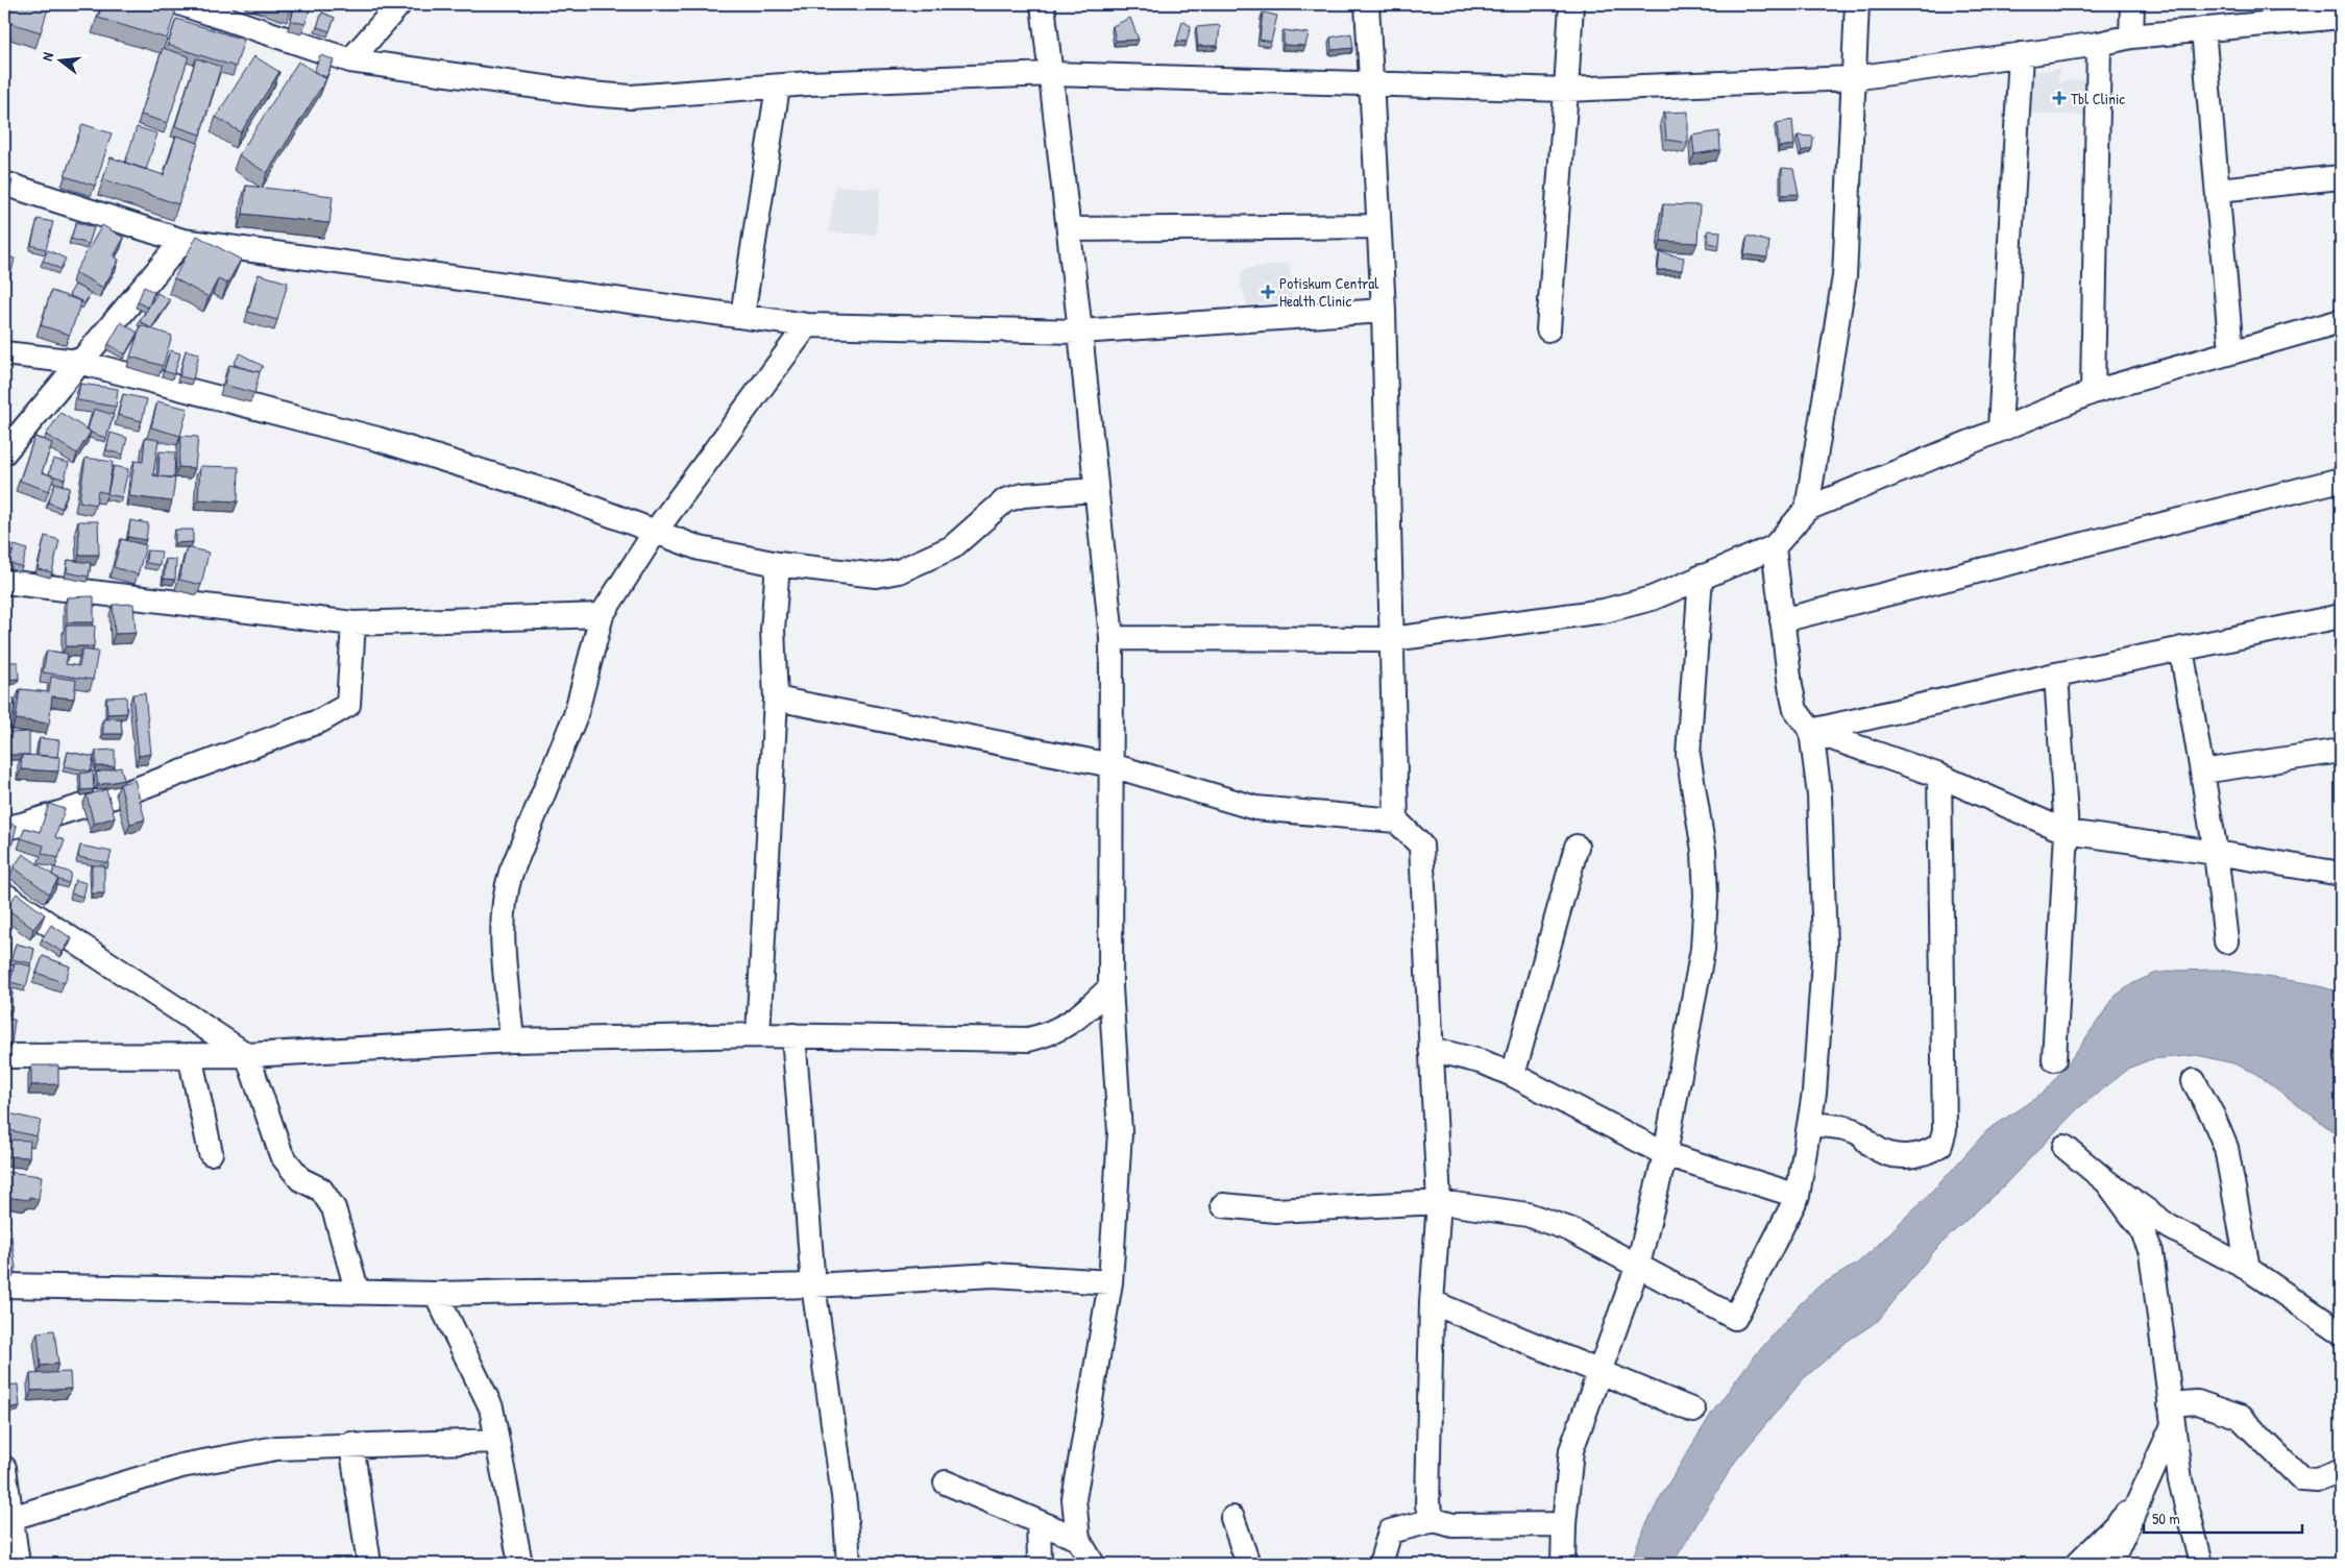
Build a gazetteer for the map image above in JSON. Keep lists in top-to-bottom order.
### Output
{
  "places": {
    "health": ["Tbl Clinic", "Potiskum Central Health Clinic"]
  },
  "scale_bar": "50 m",
  "north": "left"
}
